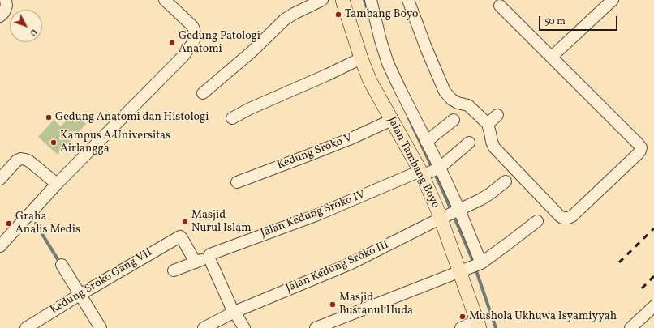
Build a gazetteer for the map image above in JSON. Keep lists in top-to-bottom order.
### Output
{
  "streets": {
    "main road": ["Jalan Tambang Boyo"],
    "street": [
      "Kedung Sroko V",
      "Jalan Kedung Sroko IV",
      "Jalan Kedung Sroko III",
      "Kedung Sroko Gang VII"
    ]
  },
  "crossings": [
    ["Kedung Sroko V", "Jalan Tambang Boyo"],
    ["Jalan Tambang Boyo", "Jalan Kedung Sroko IV"],
    ["Jalan Tambang Boyo", "Jalan Kedung Sroko III"],
    ["Jalan Kedung Sroko IV", "Kedung Sroko Gang VII"]
  ],
  "places": [
    "Tambang Boyo",
    "Gedung Patologi Anatomi",
    "Gedung Anatomi dan Histologi",
    "Kampus A Universitas Airlangga",
    "Masjid Nurul Islam",
    "Graha Analis Medis",
    "Masjid Bustanul Huda",
    "Mushola Ukhuwa Isyamiyyah"
  ],
  "scale_bar": "50 m",
  "north": "bottom right"
}
